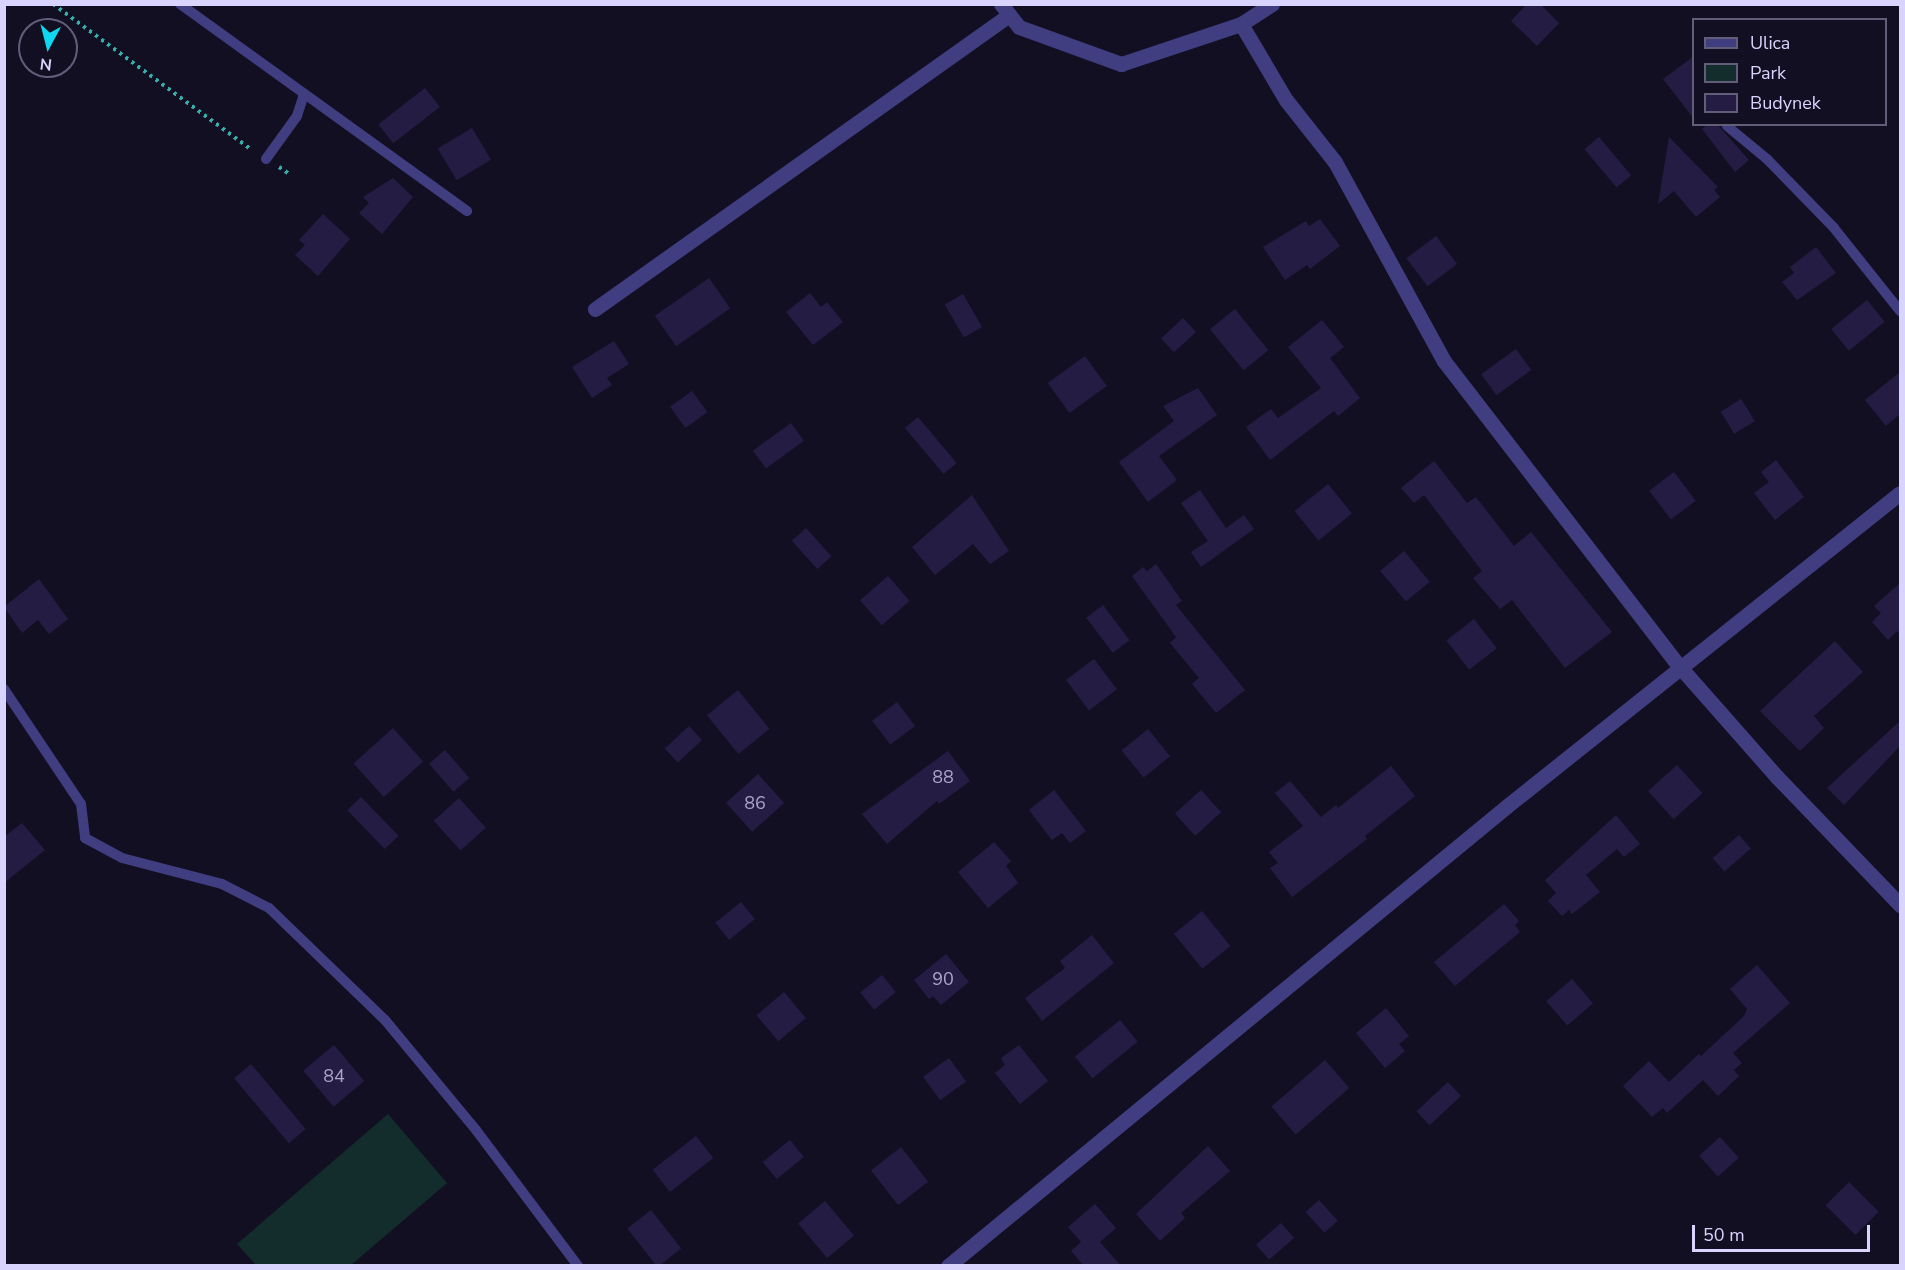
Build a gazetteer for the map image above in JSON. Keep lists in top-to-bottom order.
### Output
{
  "house_numbers": [
    "88",
    "86",
    "90",
    "84"
  ],
  "legend": ["Ulica", "Park", "Budynek"],
  "scale_bar": "50 m",
  "north": "bottom"
}
